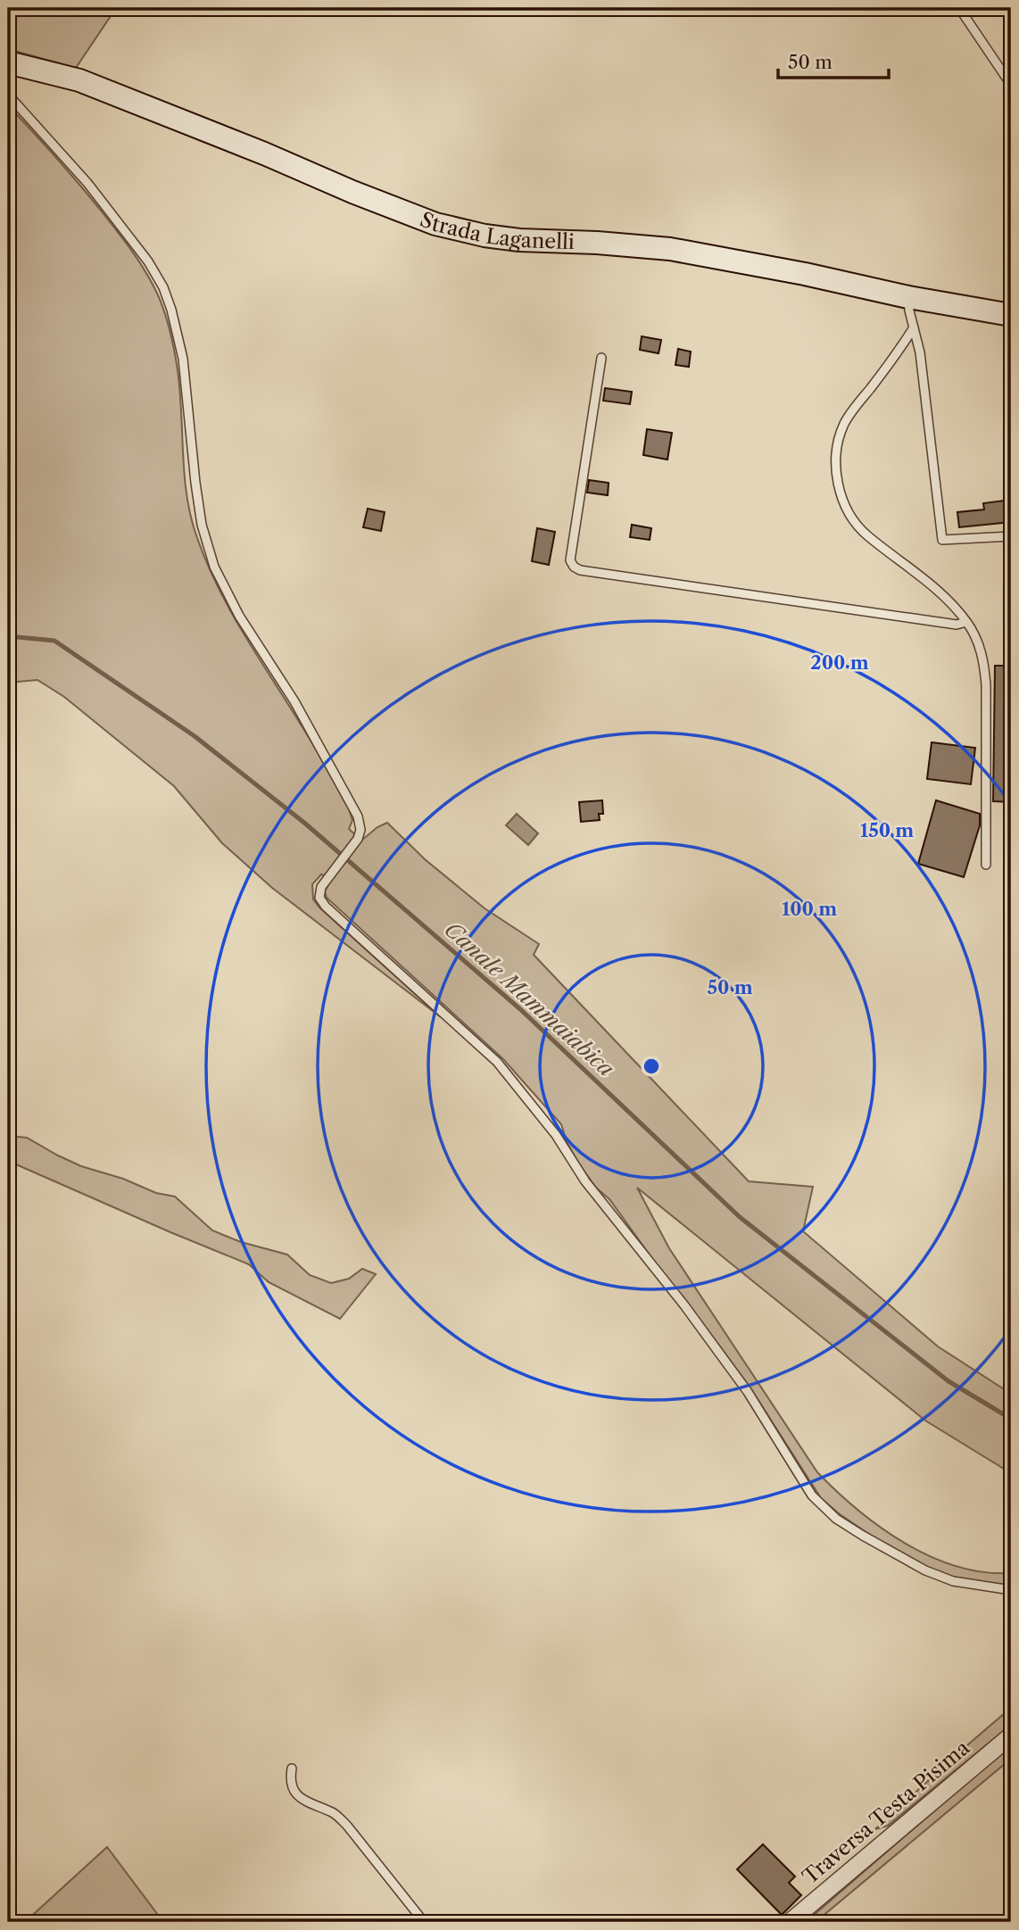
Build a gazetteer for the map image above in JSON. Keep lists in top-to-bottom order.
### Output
{
  "streets": {
    "street": ["Strada Laganelli", "Traversa Testa Pisima"]
  },
  "water": ["Canale Mammaiabica"],
  "scale_bar": "50 m",
  "rings": [
    "200 m",
    "150 m",
    "100 m",
    "50 m"
  ]
}
